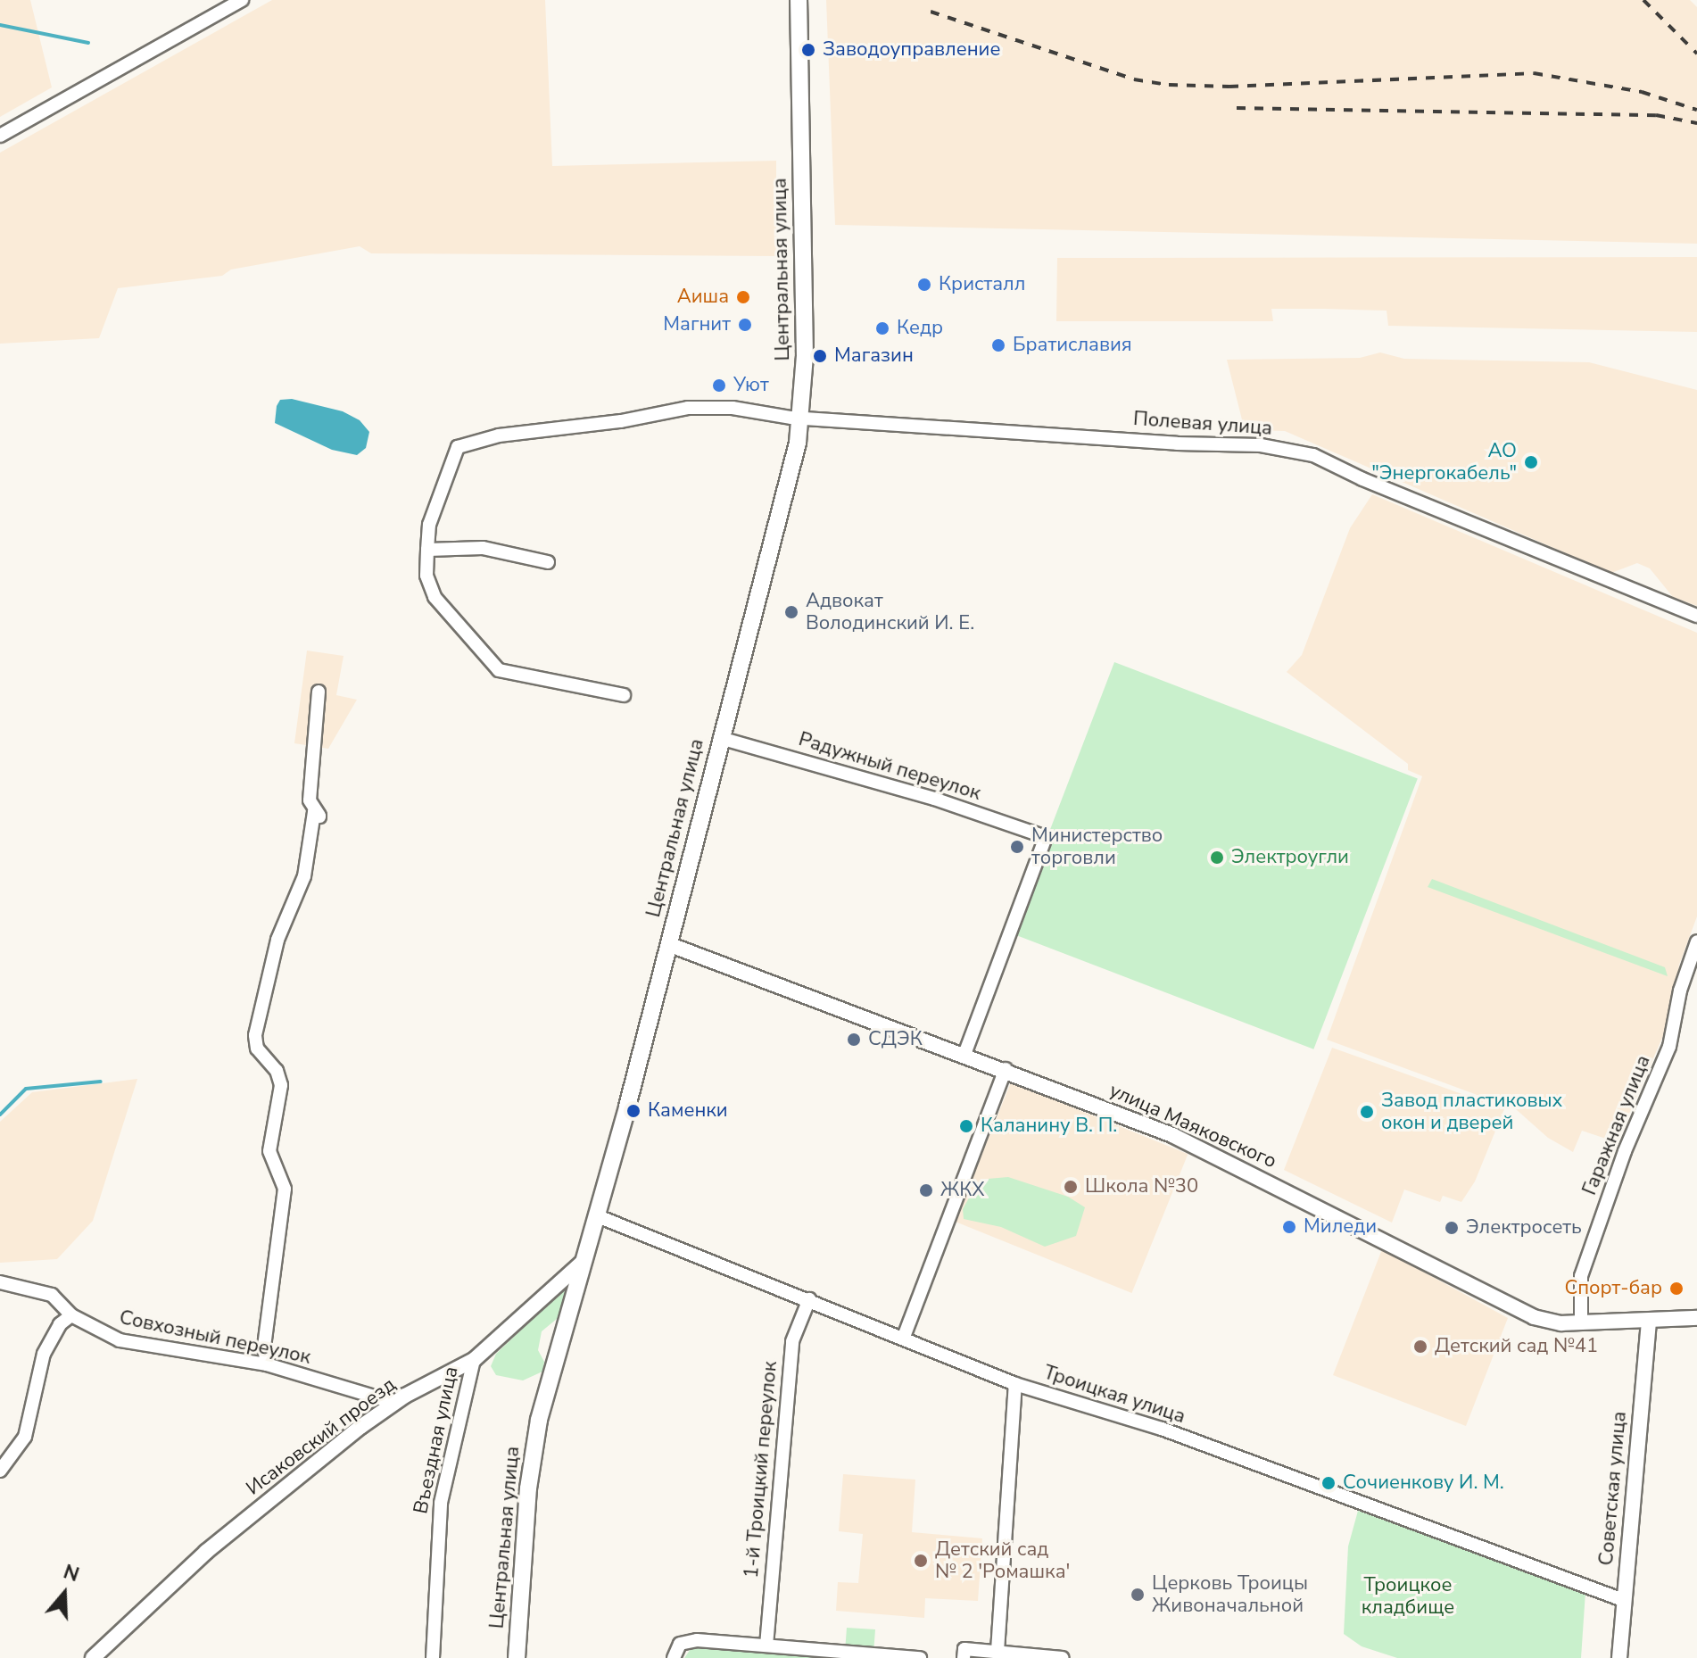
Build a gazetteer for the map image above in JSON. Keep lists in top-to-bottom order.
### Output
{
  "streets": {
    "main road": ["Центральная улица"],
    "street": [
      "Полевая улица",
      "Радужный переулок",
      "Гаражная улица",
      "улица Маяковского",
      "Совхозный переулок",
      "Троицкая улица",
      "Исаковский проезд",
      "Въездная улица",
      "1-й Троицкий переулок",
      "Советская улица"
    ]
  },
  "crossings": [
    ["Центральная улица", "Полевая улица"],
    ["Центральная улица", "Радужный переулок"],
    ["Центральная улица", "улица Маяковского"],
    ["Центральная улица", "Троицкая улица"],
    ["Центральная улица", "Исаковский проезд"],
    ["Радужный переулок", "улица Маяковского"],
    ["Гаражная улица", "улица Маяковского"],
    ["улица Маяковского", "Советская улица"],
    ["Совхозный переулок", "Исаковский проезд"],
    ["Троицкая улица", "1-й Троицкий переулок"],
    ["Троицкая улица", "Советская улица"],
    ["Исаковский проезд", "Въездная улица"]
  ],
  "parks": ["Троицкое кладбище"],
  "places": [
    "Заводоуправление",
    "Кристалл",
    "Аиша",
    "Магнит",
    "Кедр",
    "Братиславия",
    "Магазин",
    "Уют",
    "АО \"Энергокабель\"",
    "Адвокат Володинский И. Е.",
    "Министерство торговли",
    "Электроугли",
    "СДЭК",
    "Каменки",
    "Завод пластиковых окон и дверей",
    "Каланину В. П.",
    "Школа №30",
    "ЖКХ",
    "Миледи",
    "Электросеть",
    "Спорт-бар",
    "Детский сад №41",
    "Сочиенкову И. М.",
    "Детский сад № 2 'Ромашка'",
    "Церковь Троицы Живоначальной"
  ],
  "north": "top"
}
